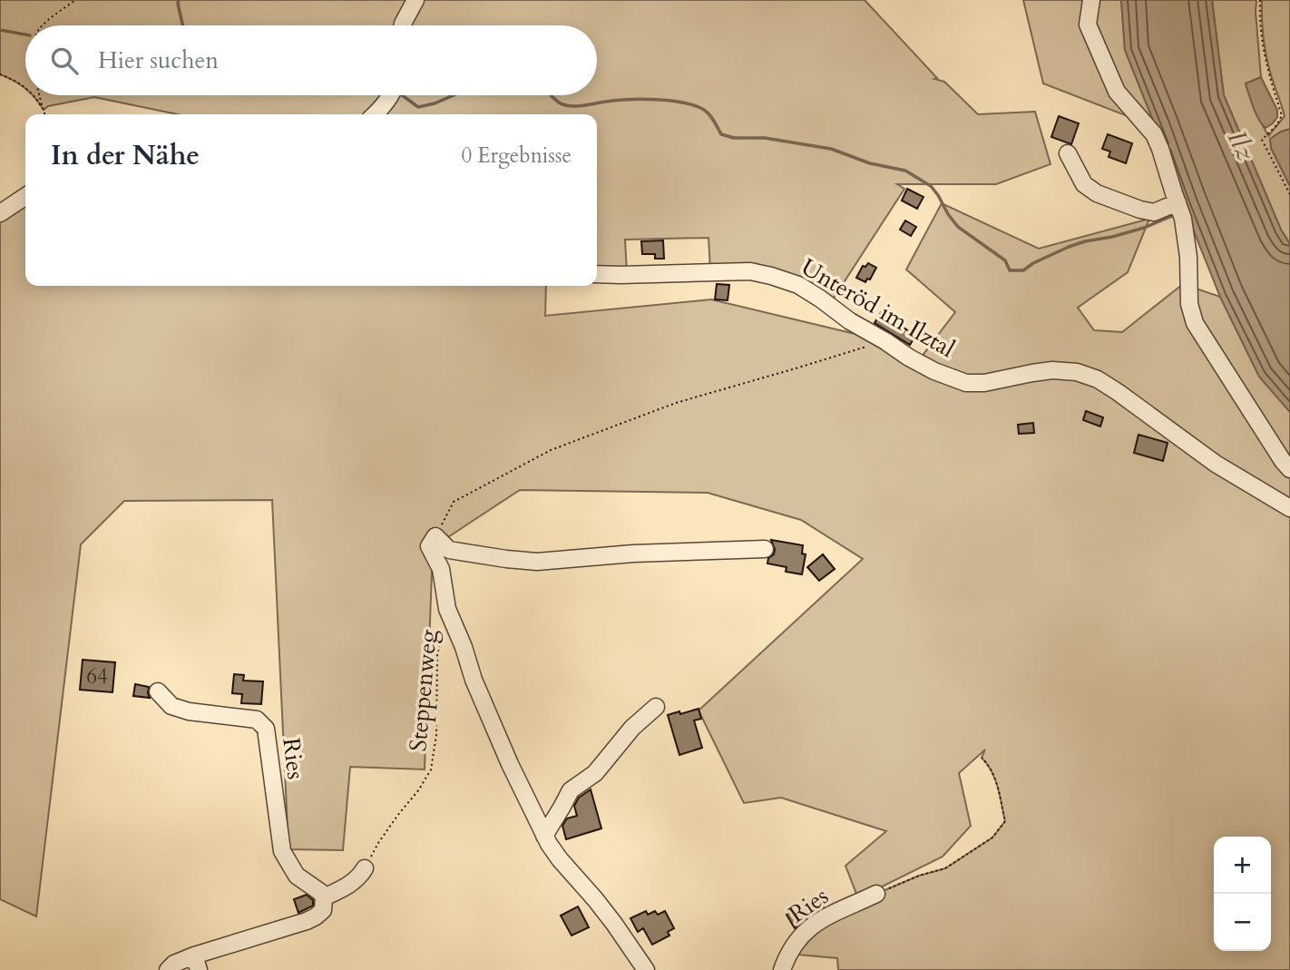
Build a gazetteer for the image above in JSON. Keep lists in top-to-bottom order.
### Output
{
  "streets": {
    "street": ["Unteröd im Ilztal", "Ries"],
    "path": ["Steppenweg"]
  },
  "water": ["Ilz"],
  "house_numbers": ["64"],
  "page": {
    "search": "Hier suchen",
    "heading": ["In der Nähe", "0 Ergebnisse"],
    "map_buttons": ["+", "−"]
  }
}
